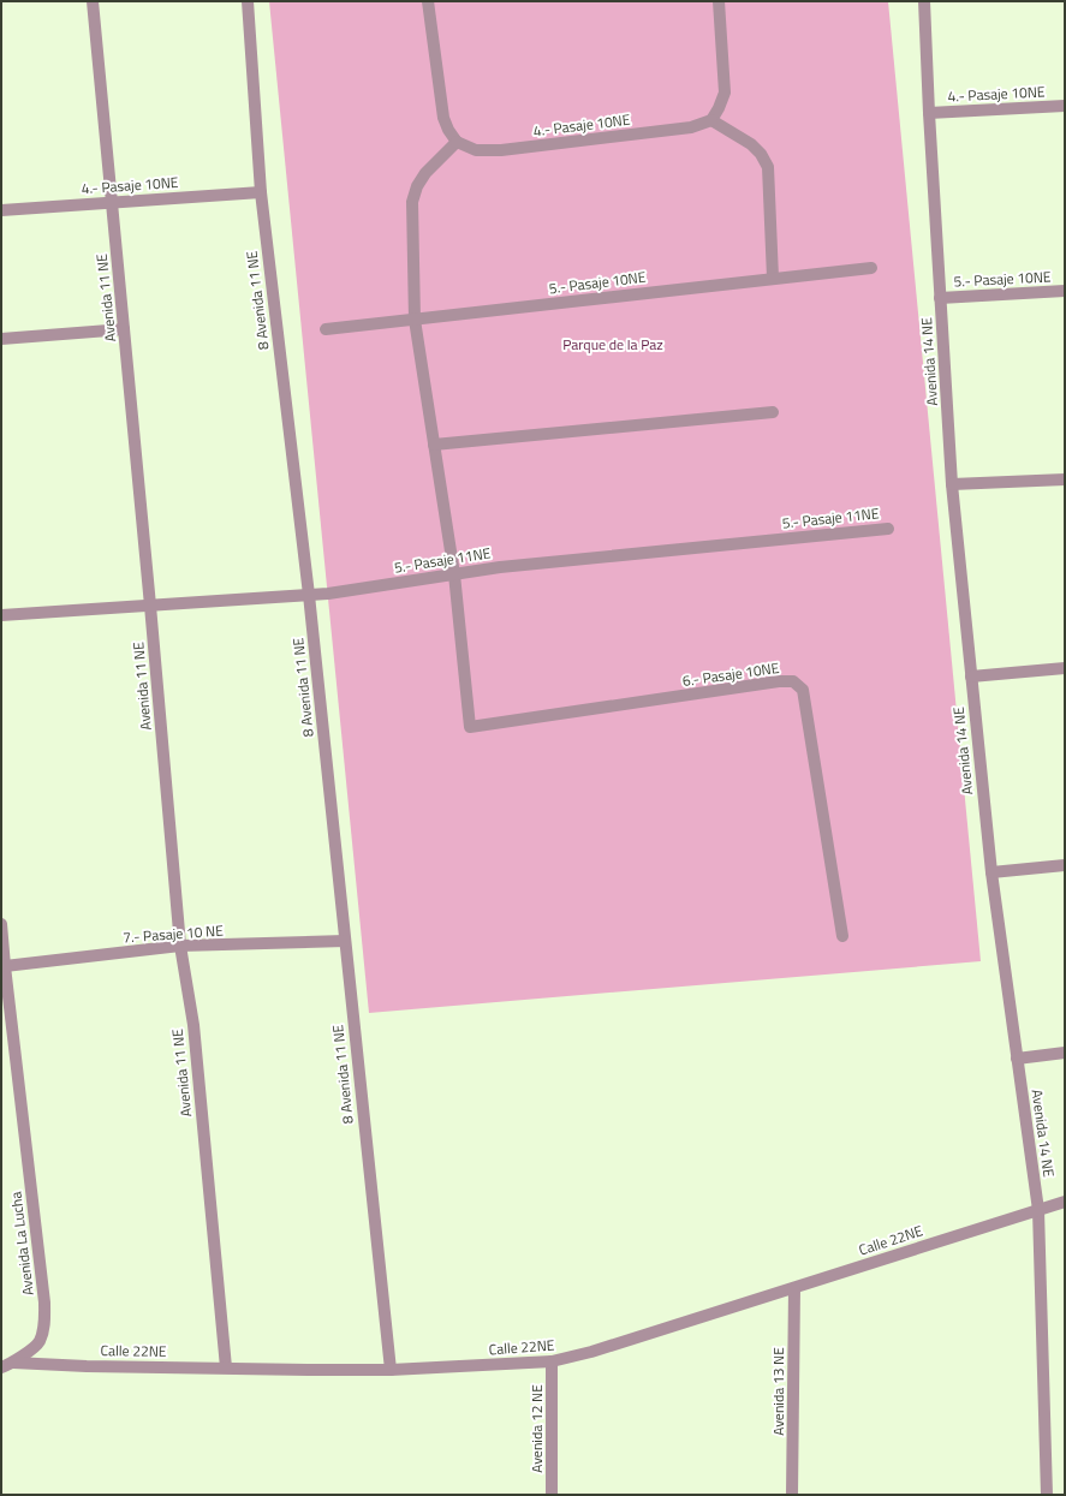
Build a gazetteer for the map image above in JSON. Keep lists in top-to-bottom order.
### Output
{
  "streets": {
    "street": [
      "4.- Pasaje 10NE",
      "5.- Pasaje 10NE",
      "Avenida 11 NE",
      "8 Avenida 11 NE",
      "Avenida 14 NE",
      "5.- Pasaje 11NE",
      "6.- Pasaje 10NE",
      "7.- Pasaje 10 NE",
      "Calle 22NE",
      "Avenida La Lucha",
      "Avenida 13 NE",
      "Avenida 12 NE"
    ]
  },
  "crossings": [
    ["4.- Pasaje 10NE", "Avenida 11 NE"],
    ["4.- Pasaje 10NE", "8 Avenida 11 NE"],
    ["4.- Pasaje 10NE", "Avenida 14 NE"],
    ["5.- Pasaje 10NE", "Avenida 14 NE"],
    ["Avenida 11 NE", "5.- Pasaje 11NE"],
    ["Avenida 11 NE", "7.- Pasaje 10 NE"],
    ["Avenida 11 NE", "Calle 22NE"],
    ["8 Avenida 11 NE", "5.- Pasaje 11NE"],
    ["8 Avenida 11 NE", "7.- Pasaje 10 NE"],
    ["8 Avenida 11 NE", "Calle 22NE"],
    ["Avenida 14 NE", "Calle 22NE"],
    ["5.- Pasaje 11NE", "6.- Pasaje 10NE"],
    ["7.- Pasaje 10 NE", "Avenida La Lucha"],
    ["Calle 22NE", "Avenida La Lucha"],
    ["Calle 22NE", "Avenida 13 NE"],
    ["Calle 22NE", "Avenida 12 NE"]
  ],
  "parks": ["Parque de la Paz"]
}
